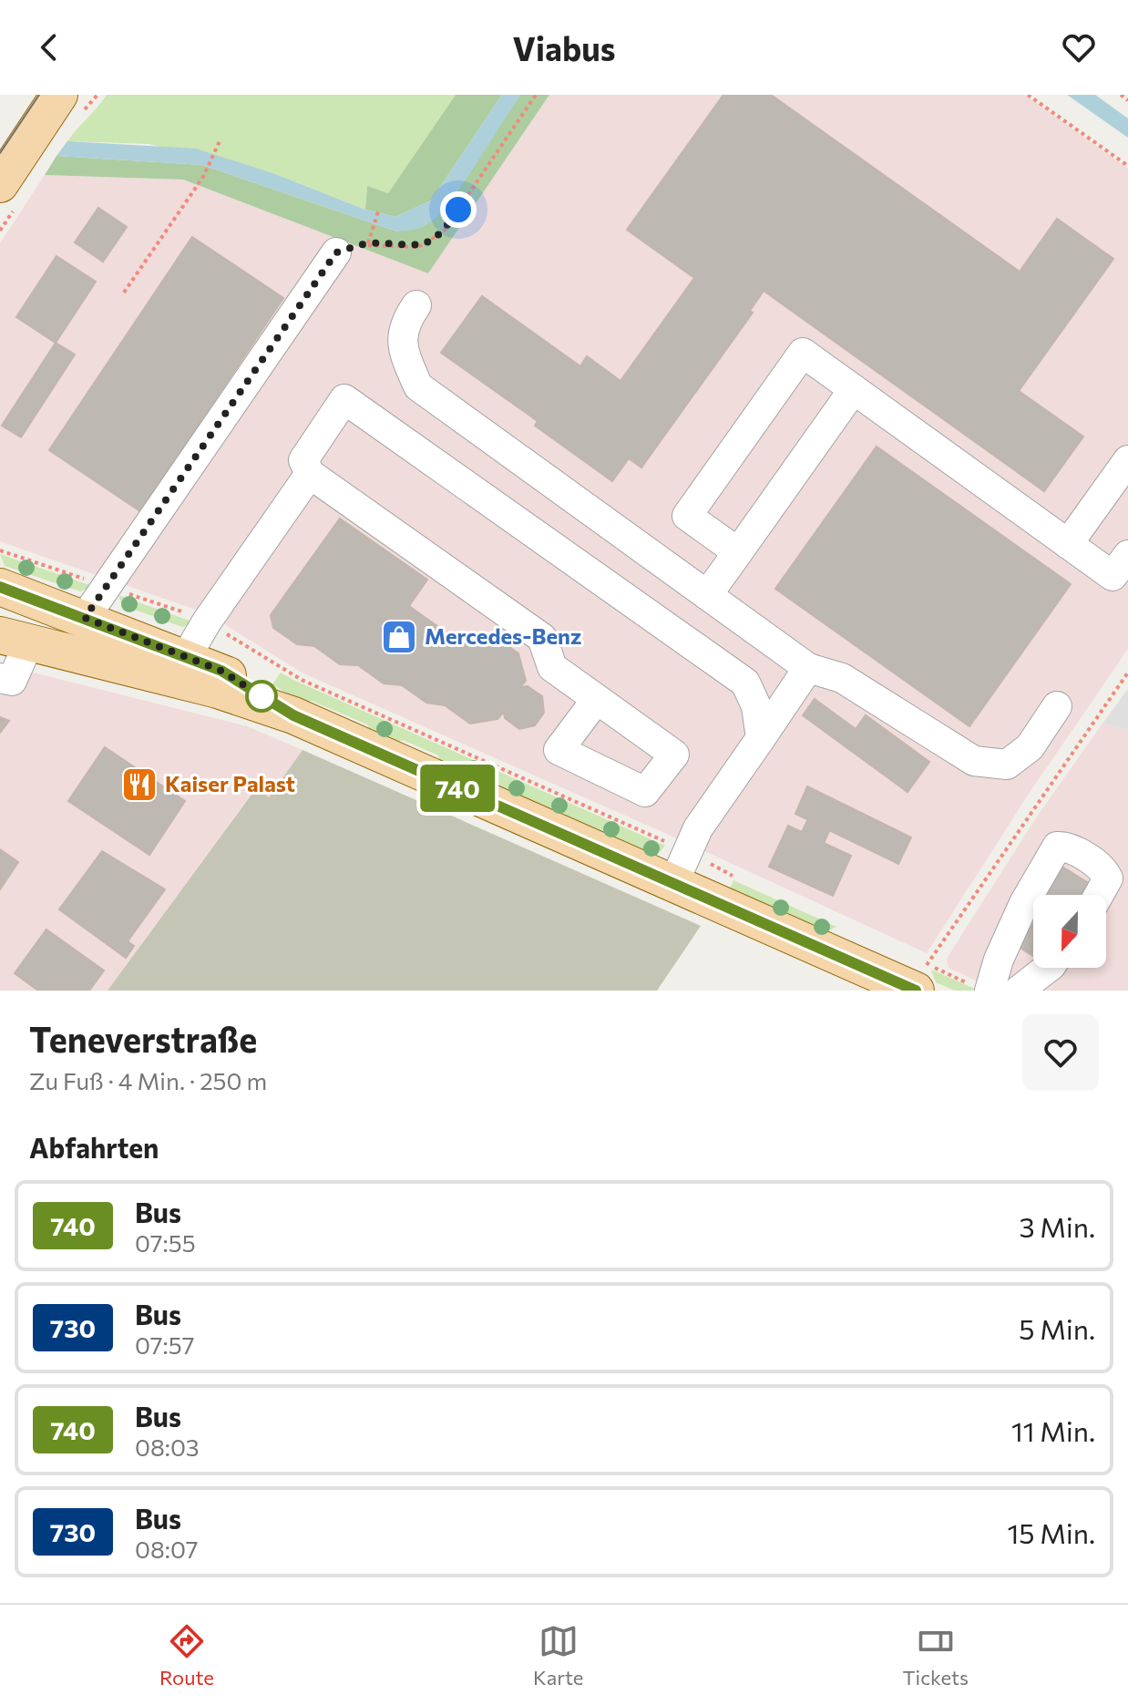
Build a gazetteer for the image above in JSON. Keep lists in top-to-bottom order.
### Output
{
  "places": {
    "shop": ["Mercedes-Benz"],
    "restaurant": ["Kaiser Palast"]
  },
  "lines": ["bus line 740"],
  "north": "bottom",
  "page": {
    "header": "Viabus",
    "on_map": "740",
    "heading": [
      ["Teneverstraße", "Zu Fuß · 4 Min. · 250 m"],
      "Abfahrten"
    ],
    "list": [
      {
        "mark": "740",
        "name": "Bus",
        "note": "07:55",
        "value": "3 Min."
      },
      {
        "mark": "730",
        "name": "Bus",
        "note": "07:57",
        "value": "5 Min."
      },
      {
        "mark": "740",
        "name": "Bus",
        "note": "08:03",
        "value": "11 Min."
      },
      {
        "mark": "730",
        "name": "Bus",
        "note": "08:07",
        "value": "15 Min."
      }
    ],
    "tabs": ["Route", "Karte", "Tickets"]
  }
}
